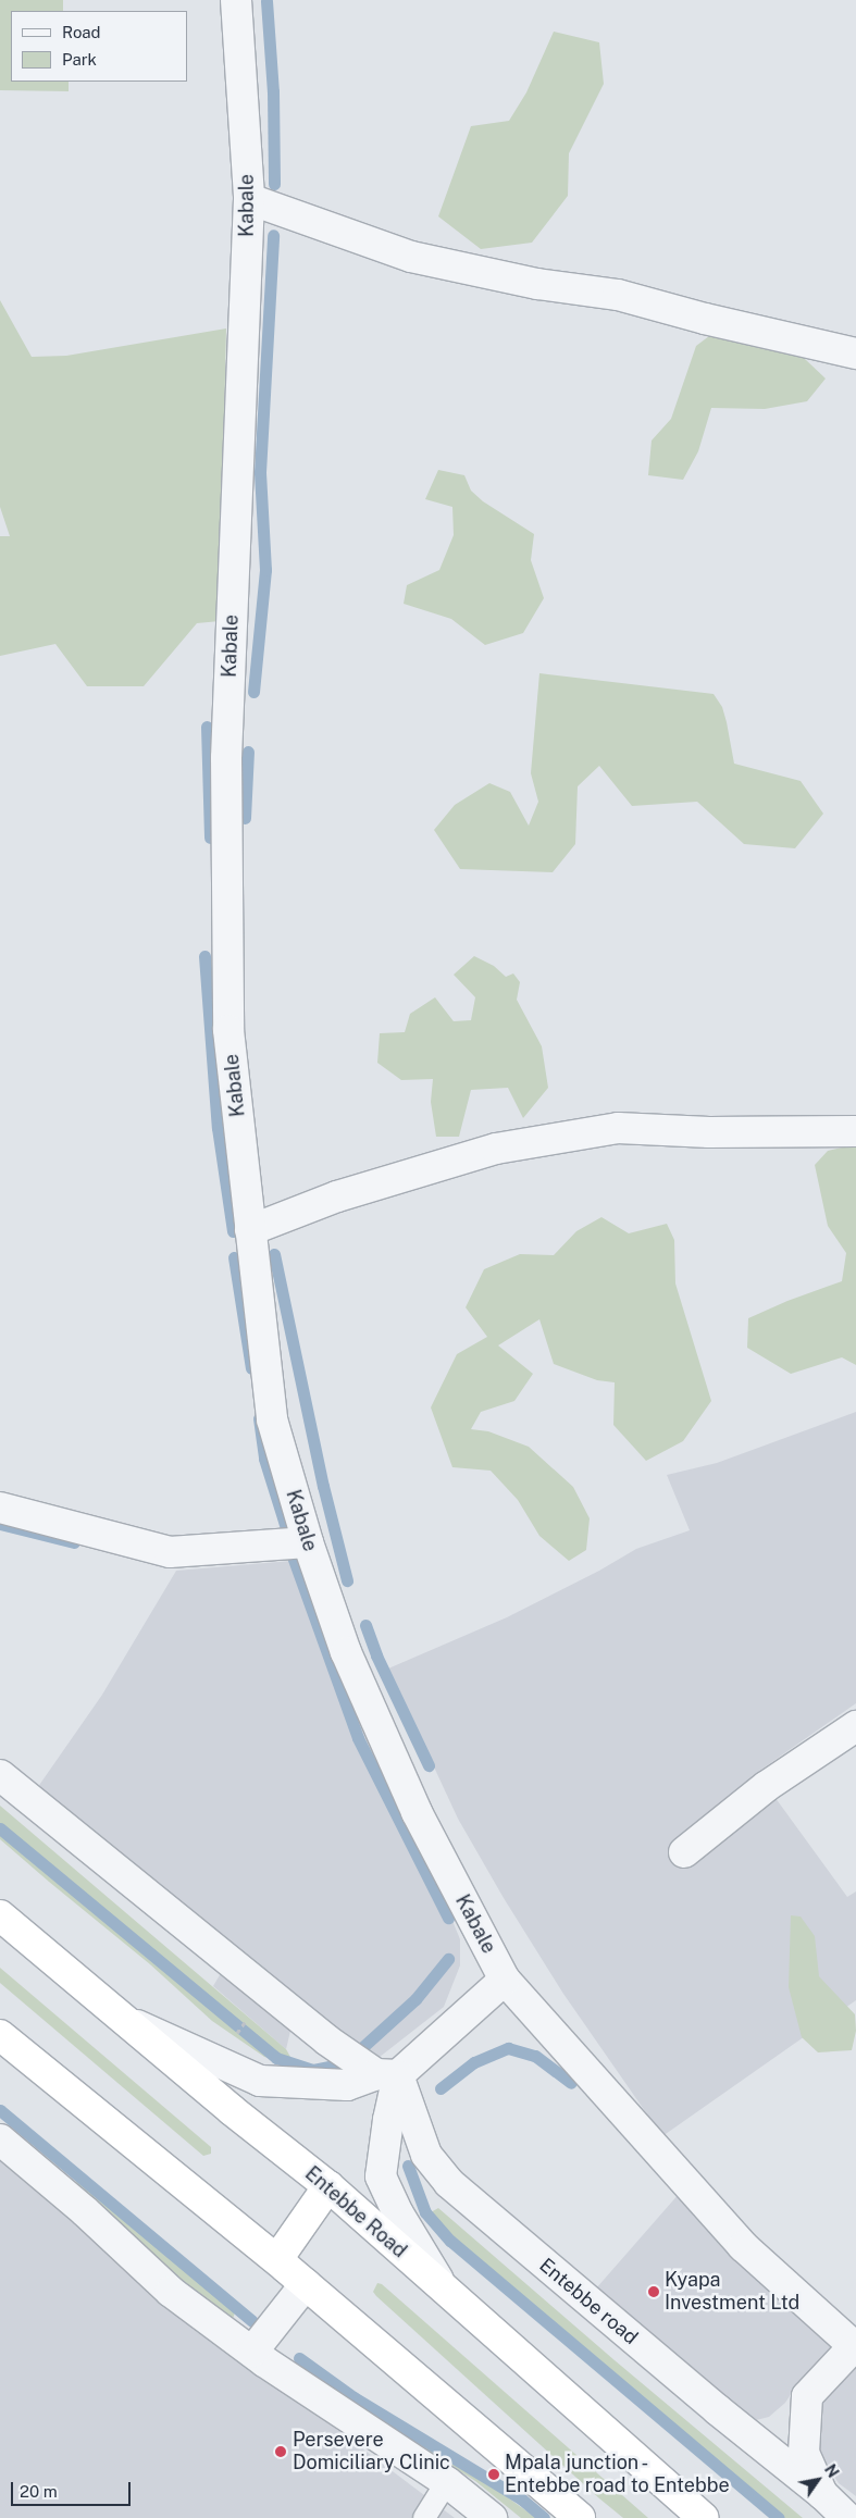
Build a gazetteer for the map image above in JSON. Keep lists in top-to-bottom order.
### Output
{
  "streets": {
    "highway": ["Entebbe Road"],
    "street": ["Kabale", "Entebbe road"]
  },
  "crossings": [
    ["Kabale", "Entebbe road"]
  ],
  "places": ["Kyapa Investment Ltd", "Persevere Domiciliary Clinic", "Mpala junction - Entebbe road to Entebbe"],
  "legend": ["Road", "Park"],
  "scale_bar": "20 m",
  "north": "top right"
}
